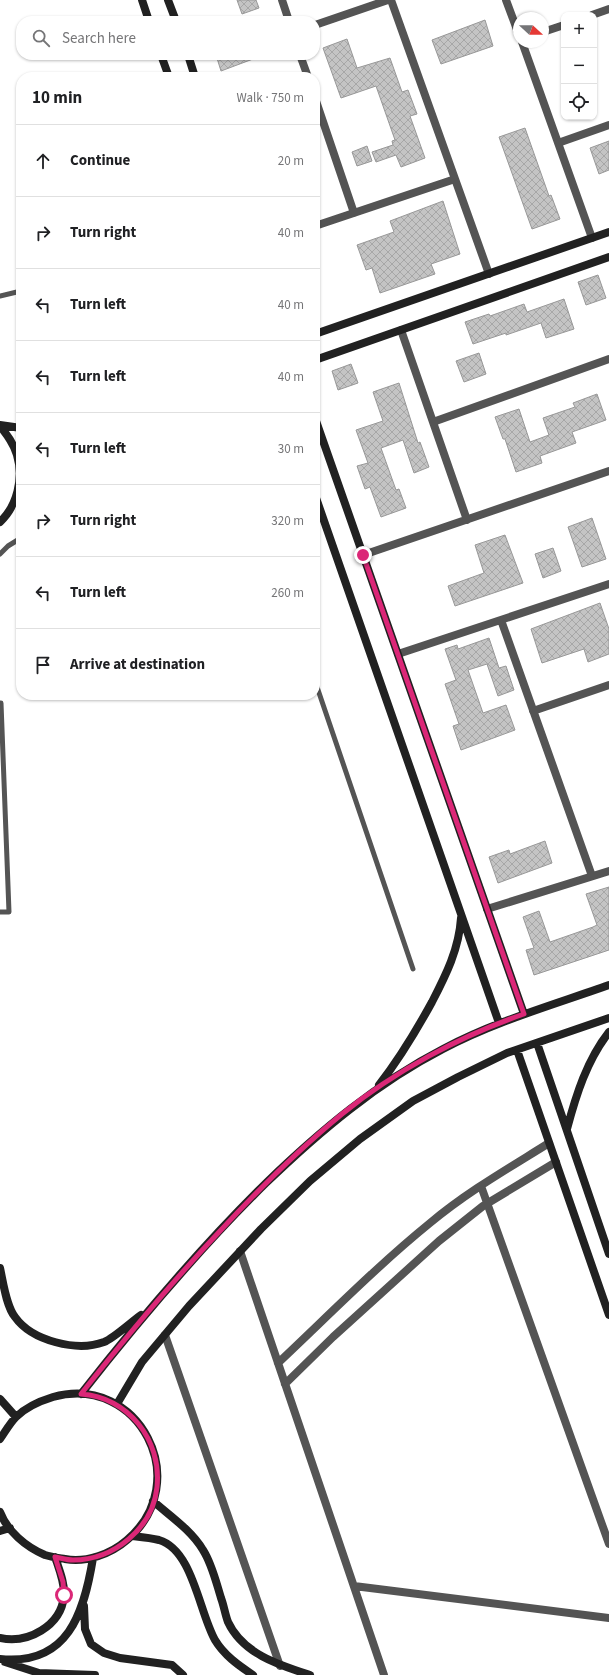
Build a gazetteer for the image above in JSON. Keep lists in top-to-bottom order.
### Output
{
  "north": "right",
  "page": {
    "map_buttons": ["+", "−"],
    "search": "Search here",
    "heading": ["10 min", "Walk · 750 m"],
    "list": [
      ["Continue", "20 m"],
      ["Turn right", "40 m"],
      ["Turn left", "40 m"],
      ["Turn left", "40 m"],
      ["Turn left", "30 m"],
      ["Turn right", "320 m"],
      ["Turn left", "260 m"],
      "Arrive at destination"
    ]
  }
}
